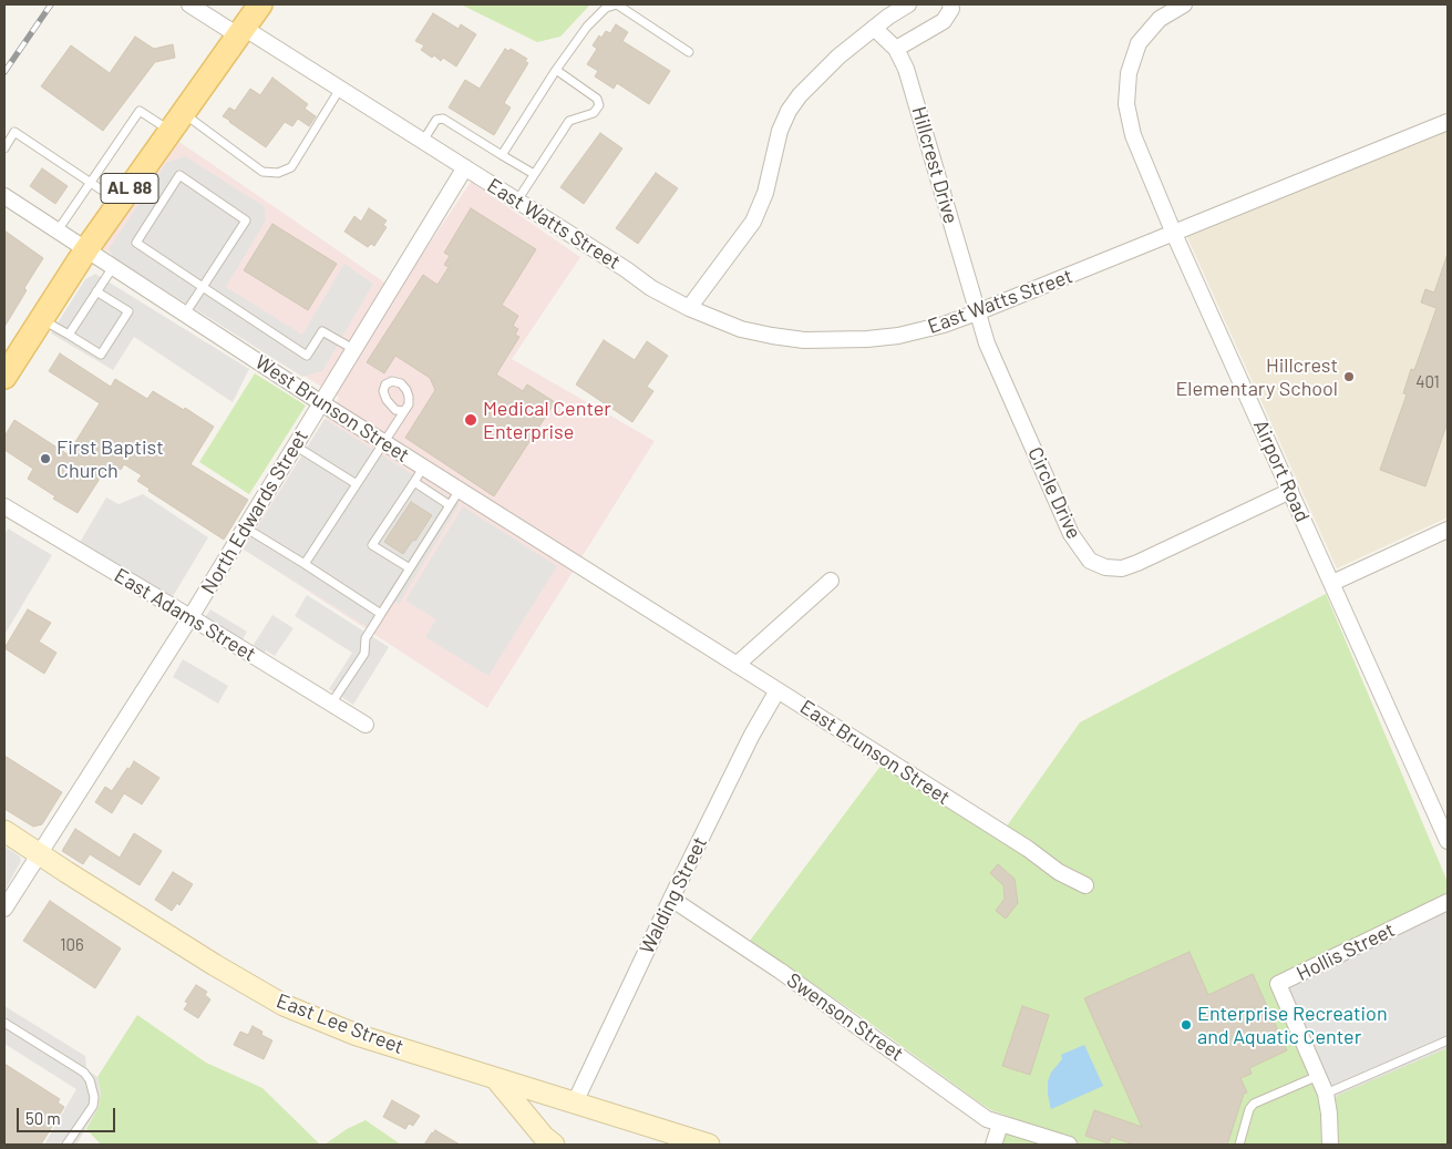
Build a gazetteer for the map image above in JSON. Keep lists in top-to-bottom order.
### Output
{
  "streets": {
    "main road": ["AL 88", "East Lee Street"],
    "street": [
      "Hillcrest Drive",
      "East Watts Street",
      "West Brunson Street",
      "Airport Road",
      "Circle Drive",
      "North Edwards Street",
      "East Adams Street",
      "East Brunson Street",
      "Walding Street",
      "Hollis Street",
      "Swenson Street"
    ]
  },
  "crossings": [
    ["Hillcrest Drive", "East Watts Street"],
    ["Hillcrest Drive", "Circle Drive"],
    ["AL 88", "East Watts Street"],
    ["AL 88", "West Brunson Street"],
    ["East Watts Street", "Airport Road"],
    ["East Watts Street", "Circle Drive"],
    ["East Watts Street", "North Edwards Street"],
    ["West Brunson Street", "North Edwards Street"],
    ["West Brunson Street", "East Brunson Street"],
    ["Airport Road", "Circle Drive"],
    ["North Edwards Street", "East Adams Street"],
    ["North Edwards Street", "East Lee Street"],
    ["East Brunson Street", "Walding Street"],
    ["Walding Street", "Swenson Street"],
    ["Walding Street", "East Lee Street"]
  ],
  "places": [
    "Hillcrest Elementary School",
    "Medical Center Enterprise",
    "First Baptist Church",
    "Enterprise Recreation and Aquatic Center"
  ],
  "house_numbers": ["401", "106"],
  "scale_bar": "50 m"
}
